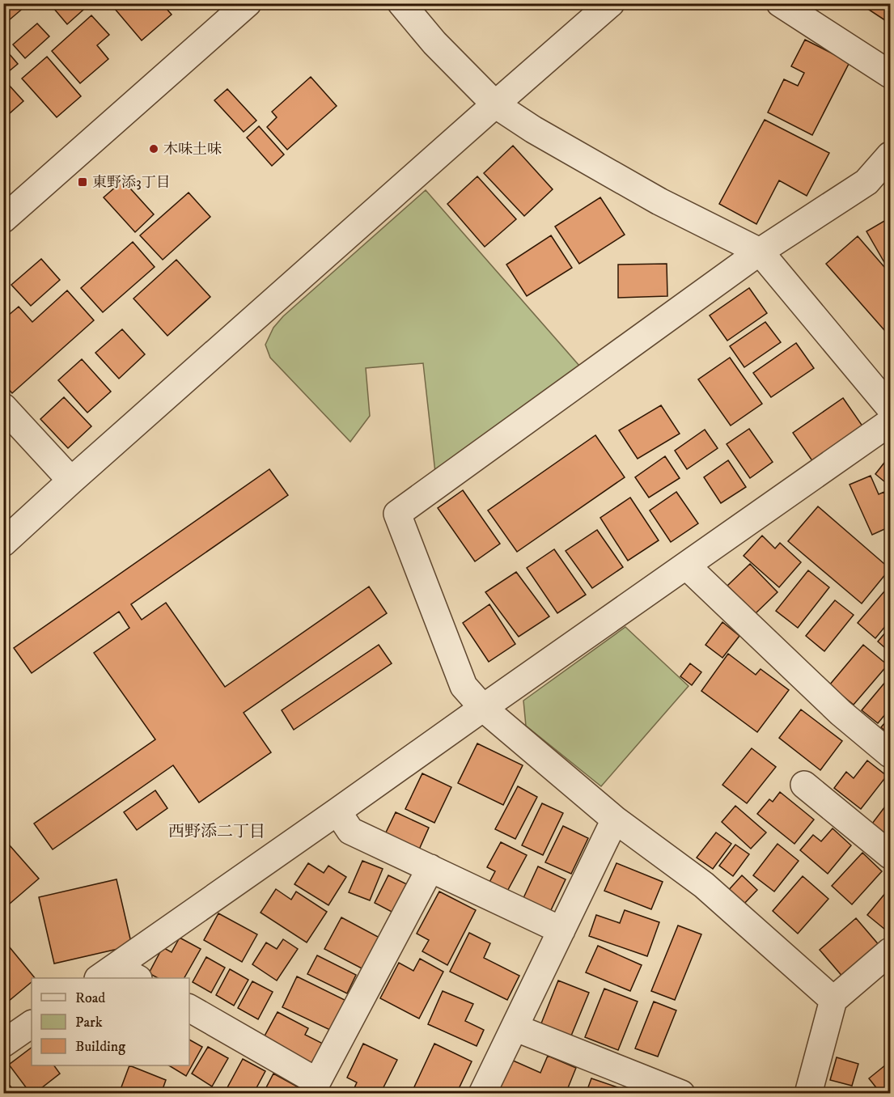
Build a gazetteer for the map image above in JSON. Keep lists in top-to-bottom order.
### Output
{
  "districts": ["西野添二丁目"],
  "places": {
    "other": ["木味土味"],
    "transit": ["東野添3丁目"]
  },
  "legend": ["Road", "Park", "Building"]
}
